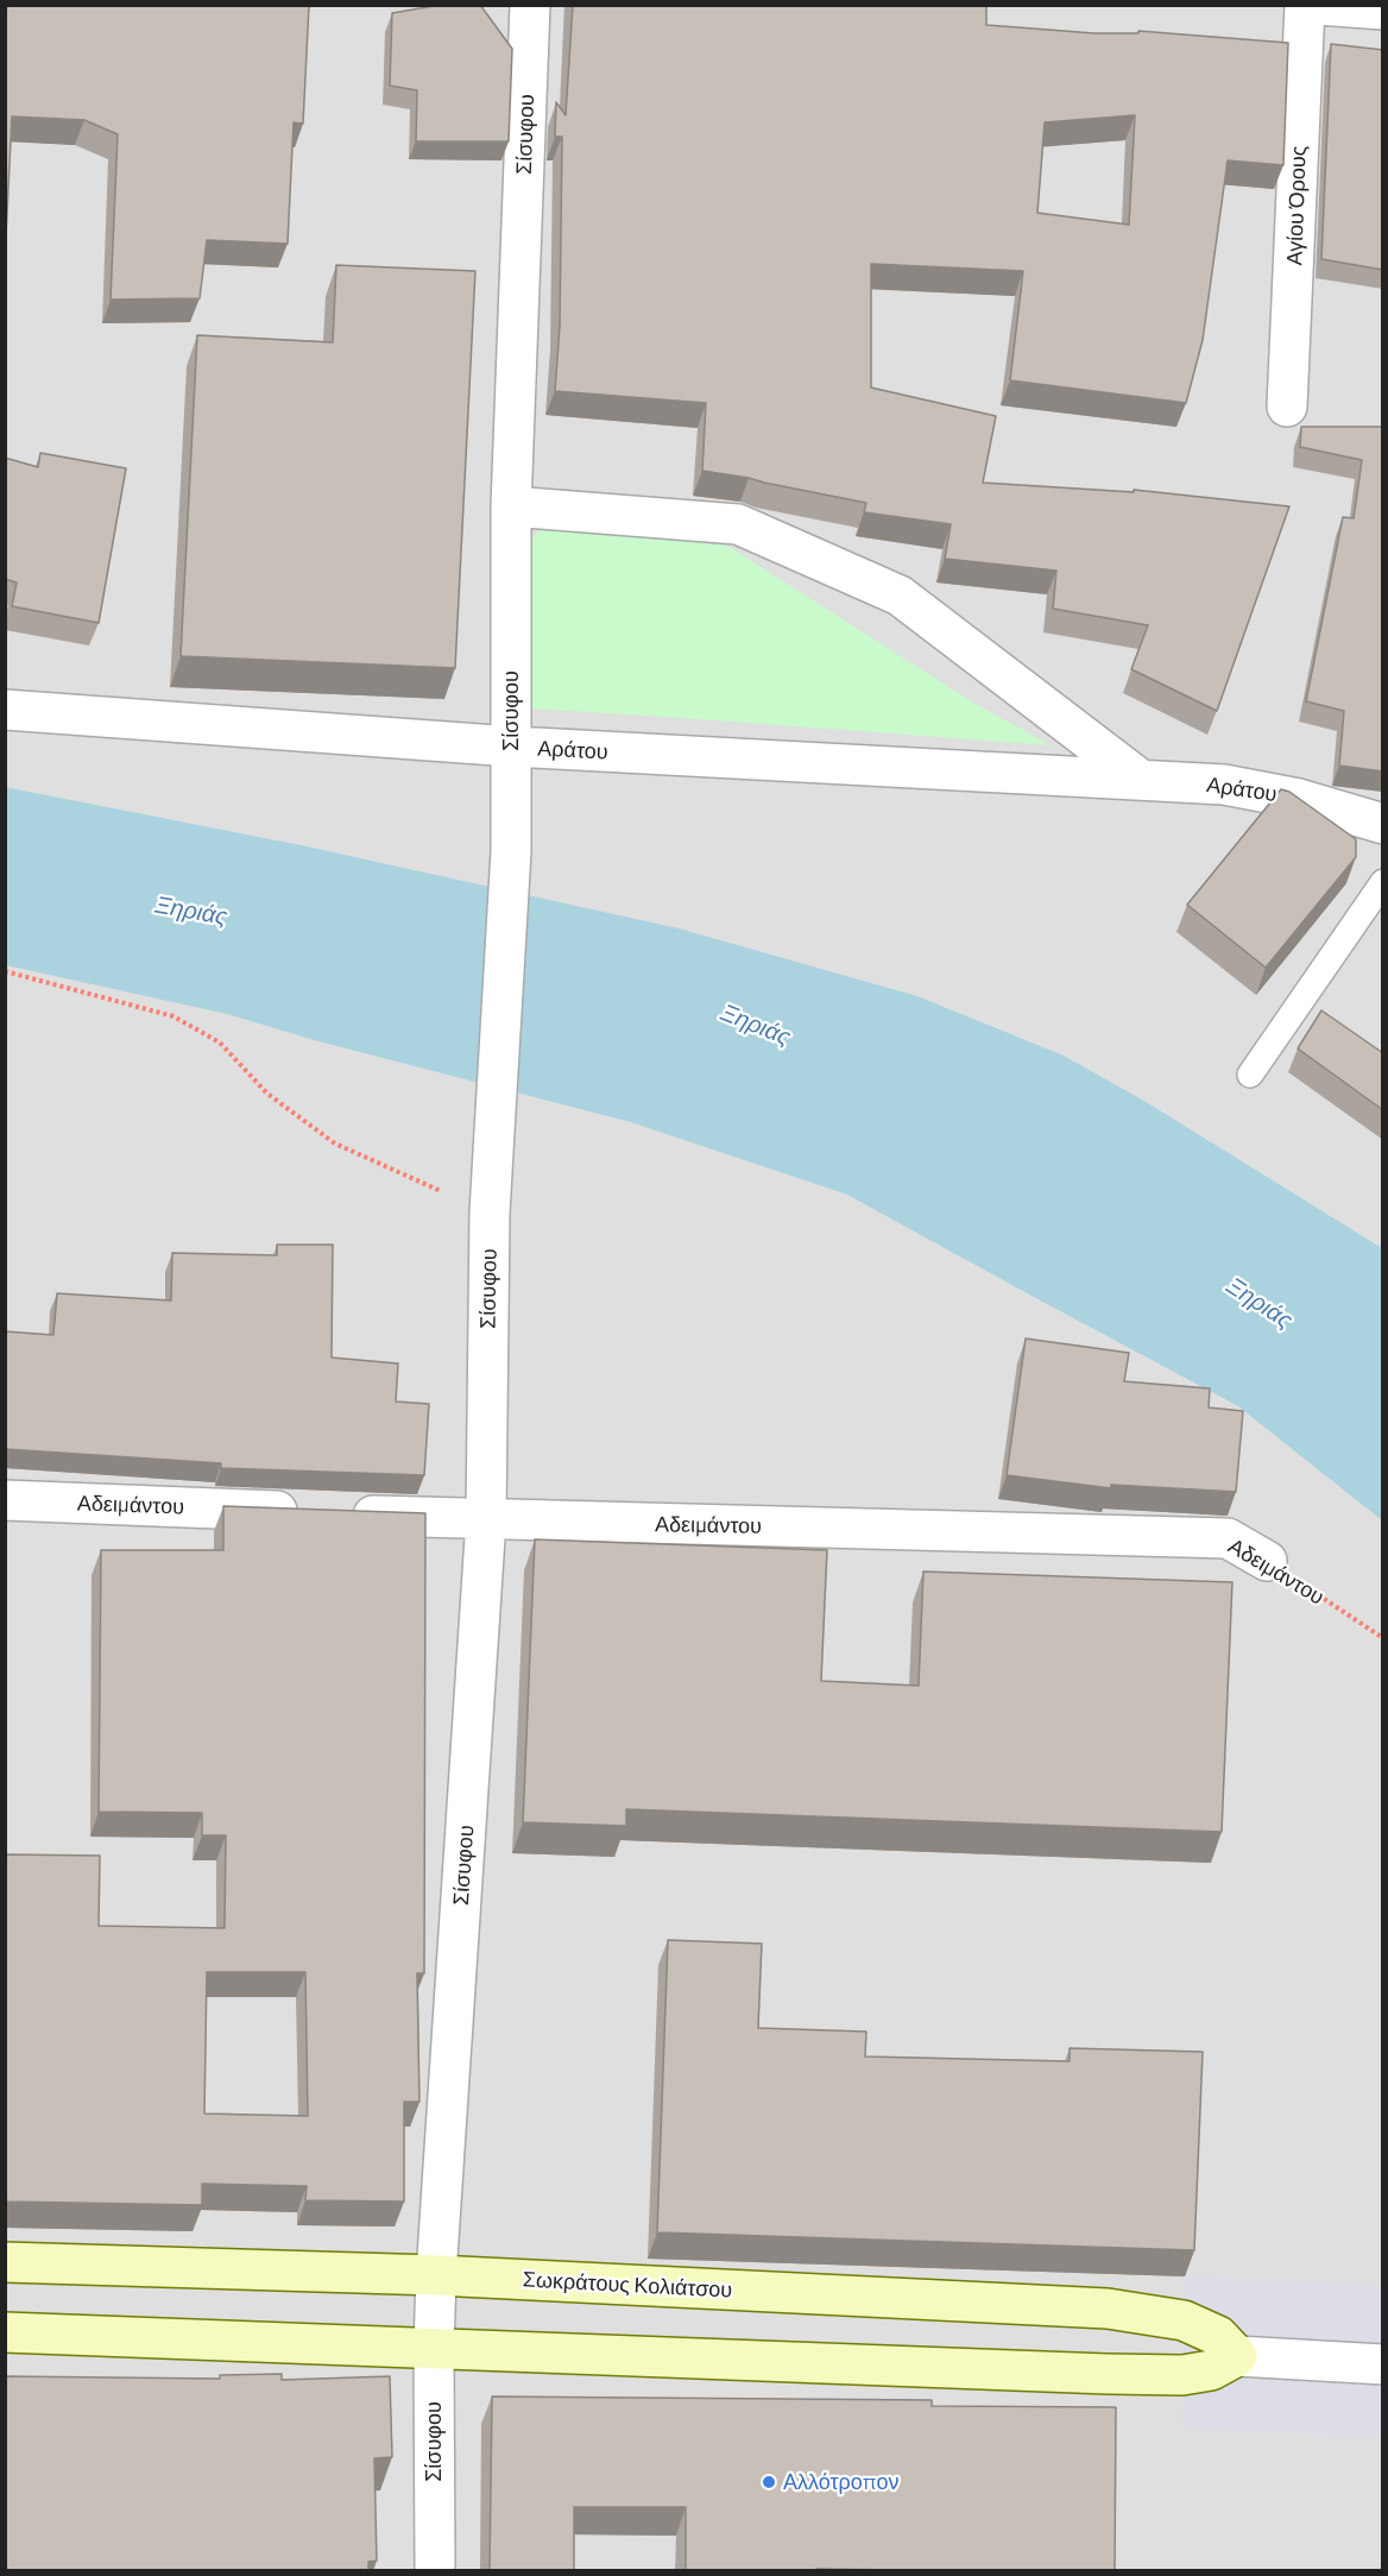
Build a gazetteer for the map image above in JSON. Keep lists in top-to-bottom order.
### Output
{
  "streets": {
    "street": [
      "Σίσυφου",
      "Αγίου Όρους",
      "Αράτου",
      "Αδειμάντου",
      "Σωκράτους Κολιάτσου"
    ]
  },
  "crossings": [
    ["Σίσυφου", "Αράτου"],
    ["Σίσυφου", "Αδειμάντου"],
    ["Σίσυφου", "Σωκράτους Κολιάτσου"]
  ],
  "water": ["Ξηριάς"],
  "places": ["Αλλότροπον"]
}
